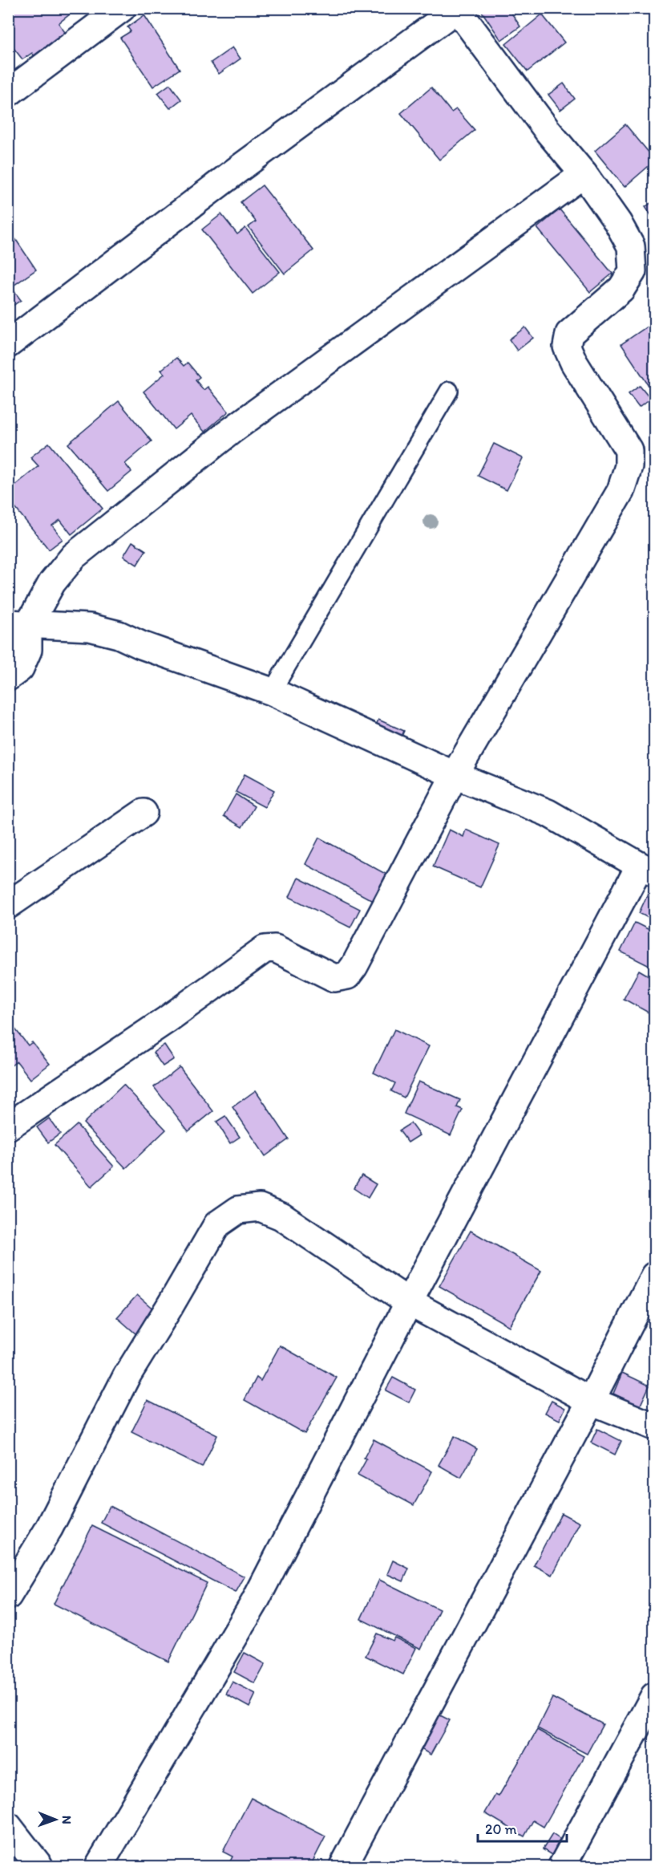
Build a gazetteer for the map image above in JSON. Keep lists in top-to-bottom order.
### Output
{
  "scale_bar": "20 m",
  "north": "right"
}
